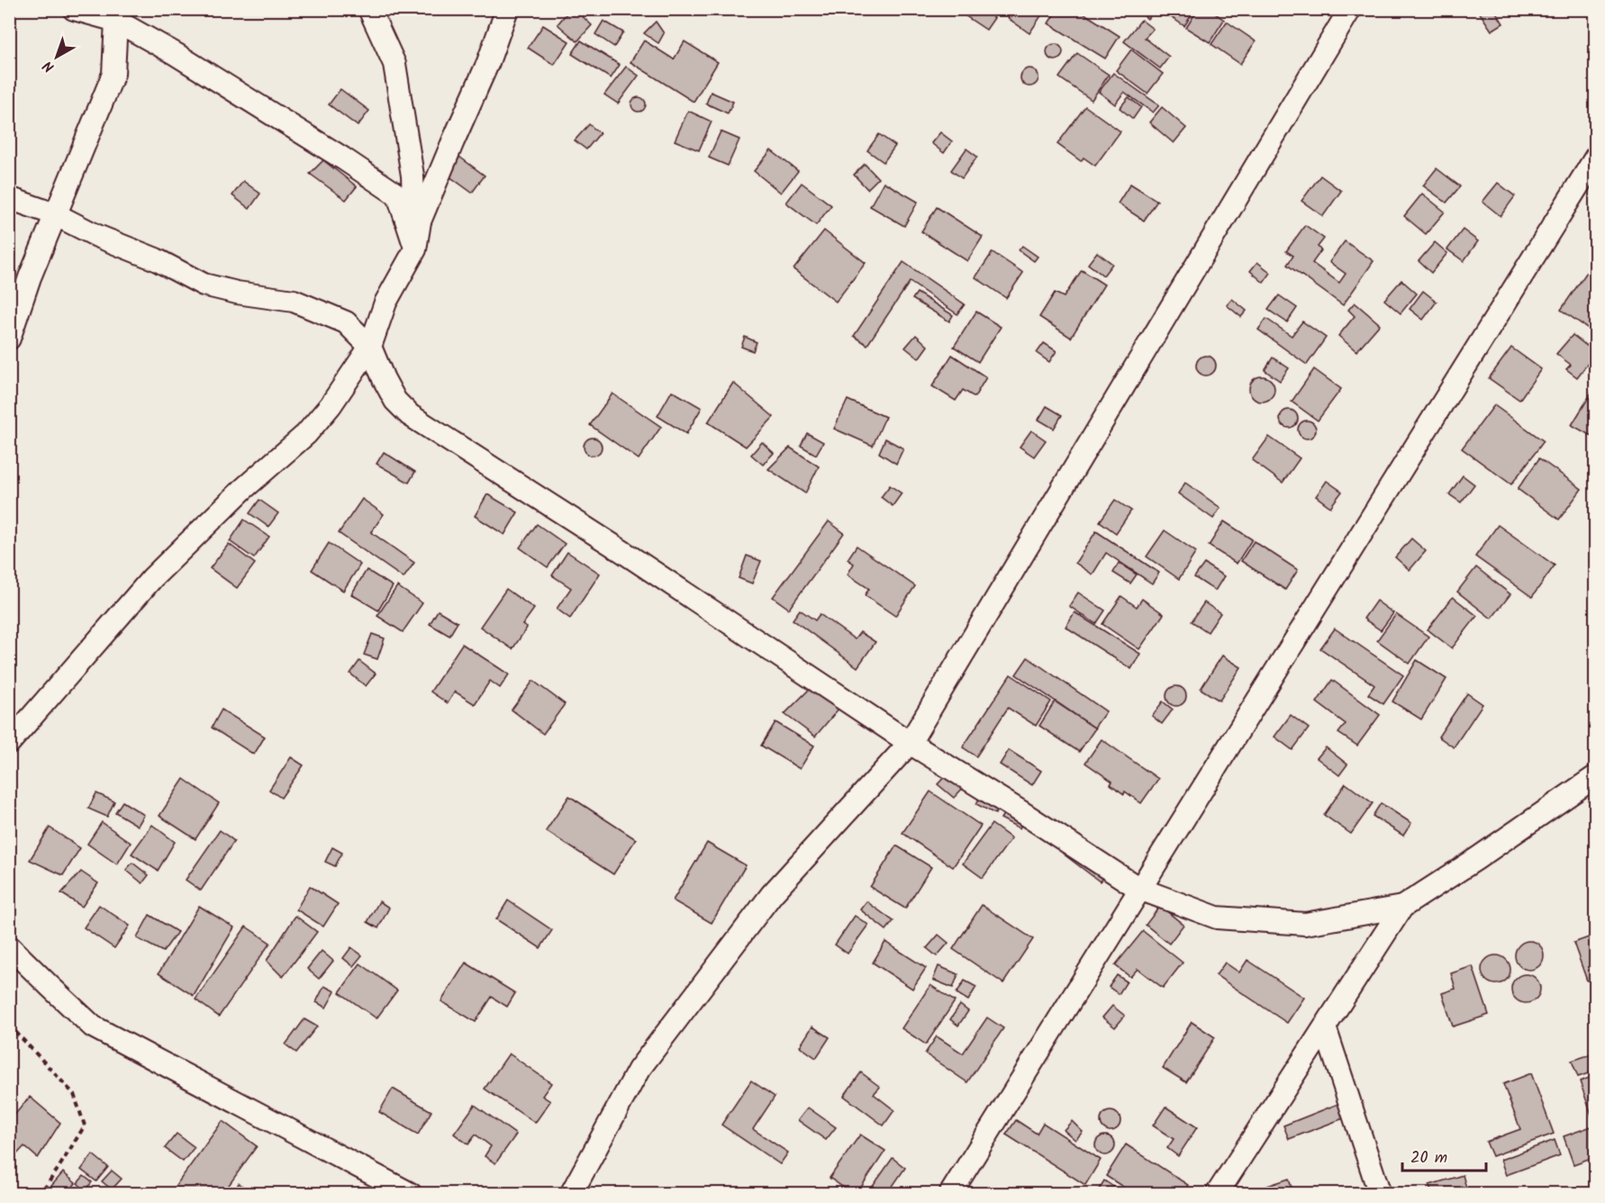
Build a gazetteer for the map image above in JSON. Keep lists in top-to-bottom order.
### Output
{
  "scale_bar": "20 m",
  "north": "bottom left"
}
